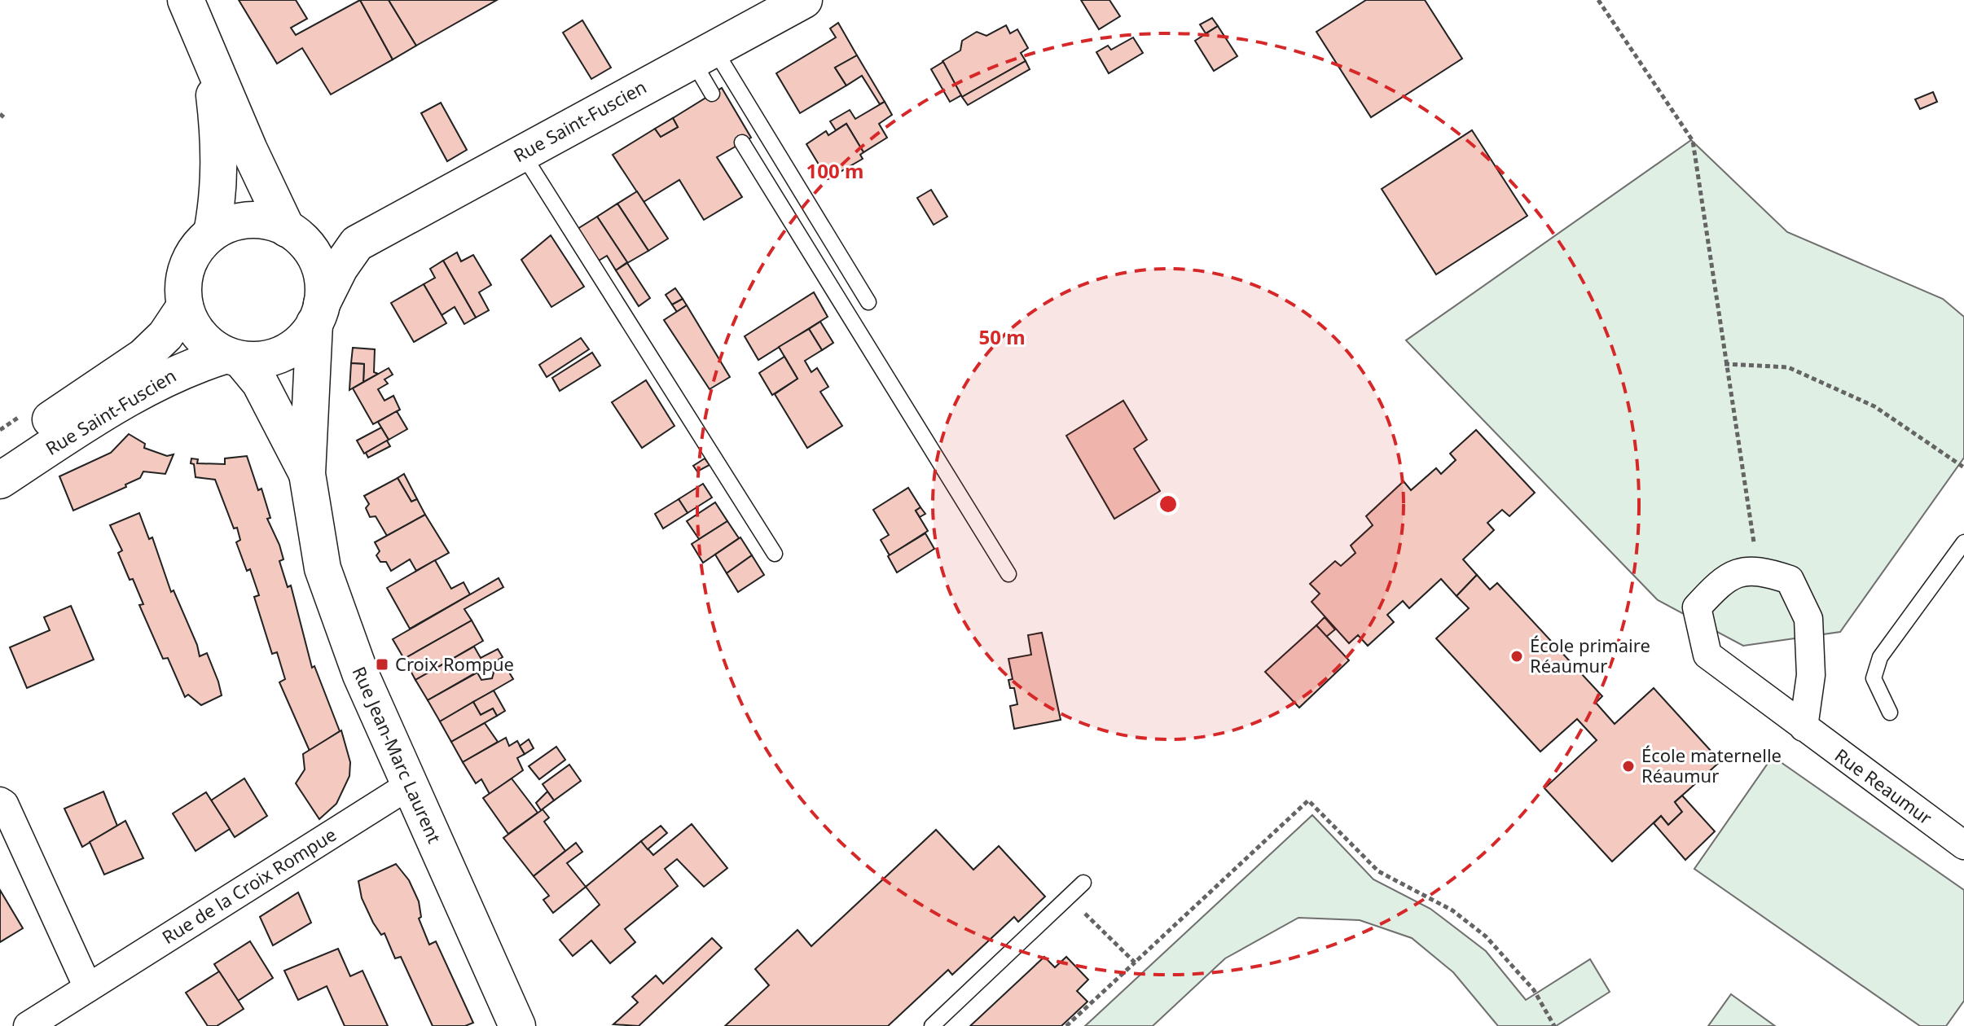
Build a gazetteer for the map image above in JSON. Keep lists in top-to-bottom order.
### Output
{
  "streets": {
    "main road": ["Rue Saint-Fuscien", "Rue Jean-Marc Laurent"],
    "street": ["Rue Reaumur", "Rue de la Croix Rompue"]
  },
  "crossings": [
    ["Rue Saint-Fuscien", "Rue Jean-Marc Laurent"],
    ["Rue Jean-Marc Laurent", "Rue de la Croix Rompue"]
  ],
  "places": {
    "other": ["École primaire Réaumur", "École maternelle Réaumur"],
    "transit": ["Croix Rompue"]
  },
  "rings": ["100 m", "50 m"]
}
